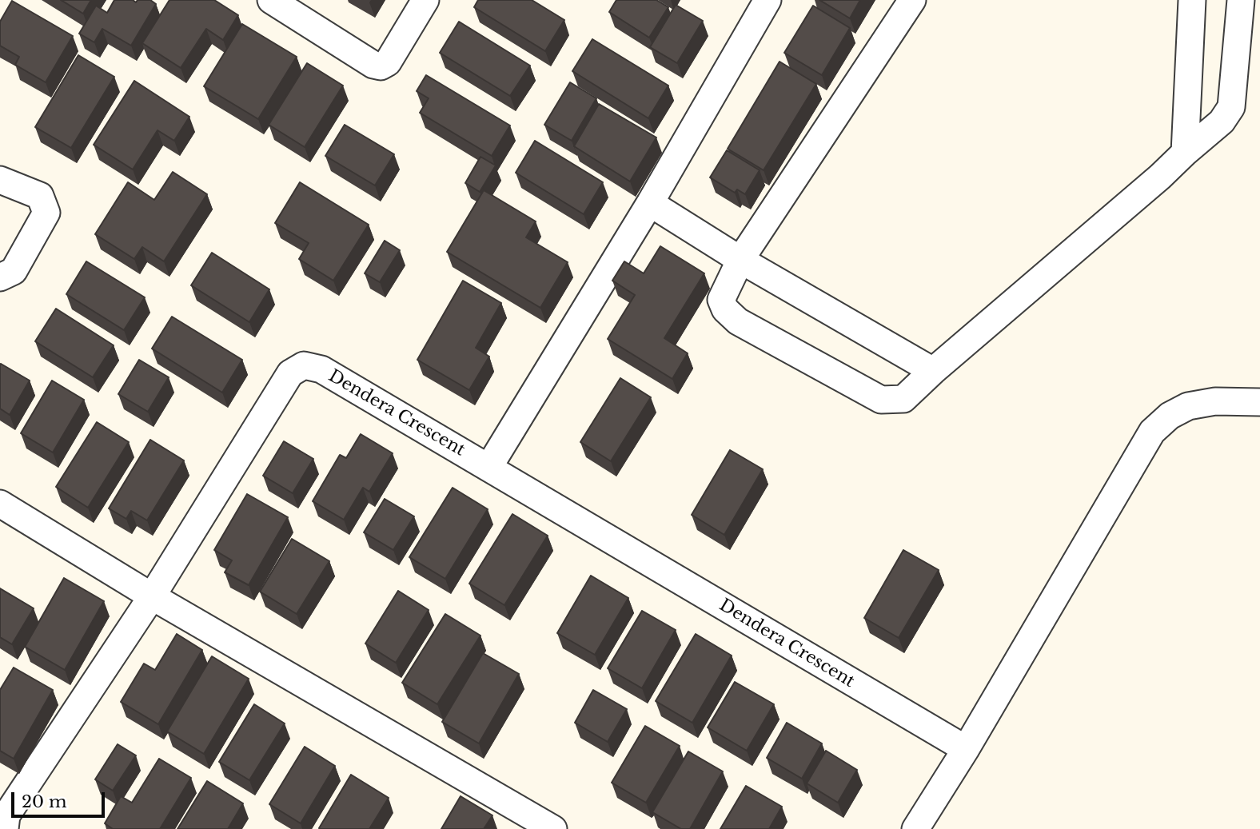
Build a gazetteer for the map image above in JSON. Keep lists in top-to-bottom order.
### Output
{
  "streets": {
    "street": ["Dendera Crescent"]
  },
  "scale_bar": "20 m"
}
